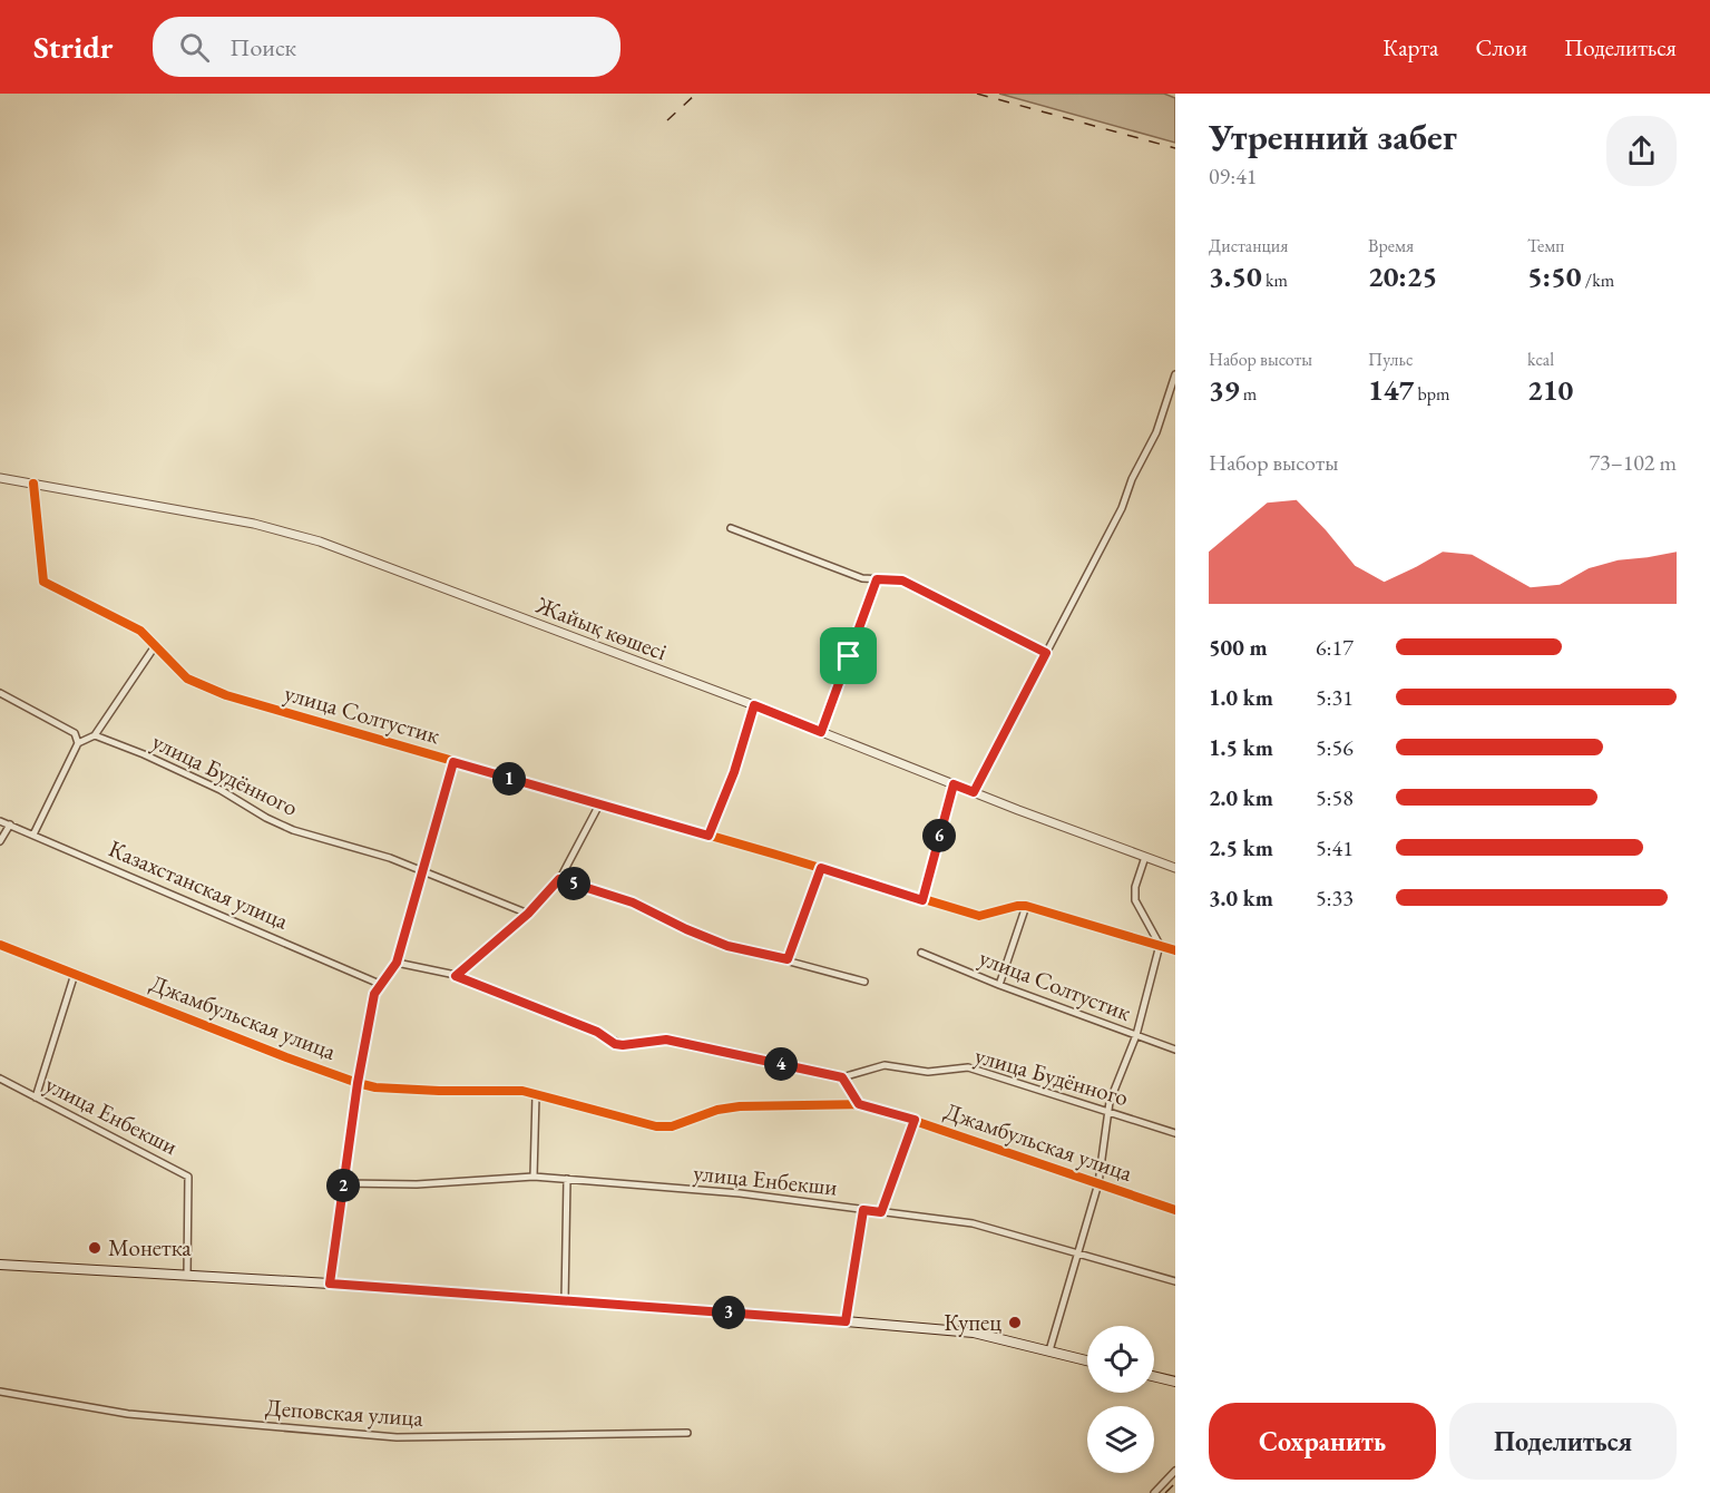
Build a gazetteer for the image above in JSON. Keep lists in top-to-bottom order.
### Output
{
  "streets": {
    "street": [
      "Жайық көшесі",
      "улица Солтустик",
      "улица Будённого",
      "Казахстанская улица",
      "Джамбульская улица",
      "улица Енбекши",
      "Деповская улица"
    ]
  },
  "crossings": [
    ["Жайық көшесі", "улица Солтустик"]
  ],
  "places": ["Монетка", "Купец"],
  "page": {
    "header": "Stridr",
    "search": "Поиск",
    "nav": ["Карта", "Слои", "Поделиться"],
    "heading": ["Утренний забег", "09:41"],
    "stats": [
      ["Дистанция", "3.50 km"],
      ["Время", "20:25"],
      ["Темп", "5:50 /km"],
      ["Набор высоты", "39 m"],
      ["Пульс", "147 bpm"],
      ["kcal", "210"]
    ],
    "chart": ["Набор высоты", "73–102 m"],
    "list": [
      {
        "name": "500 m",
        "note": "6:17"
      },
      {
        "name": "1.0 km",
        "note": "5:31"
      },
      {
        "name": "1.5 km",
        "note": "5:56"
      },
      {
        "name": "2.0 km",
        "note": "5:58"
      },
      {
        "name": "2.5 km",
        "note": "5:41"
      },
      {
        "name": "3.0 km",
        "note": "5:33"
      }
    ],
    "pins": [
      "1",
      "6",
      "5",
      "4",
      "2",
      "3"
    ],
    "buttons": ["Сохранить", "Поделиться"]
  }
}
